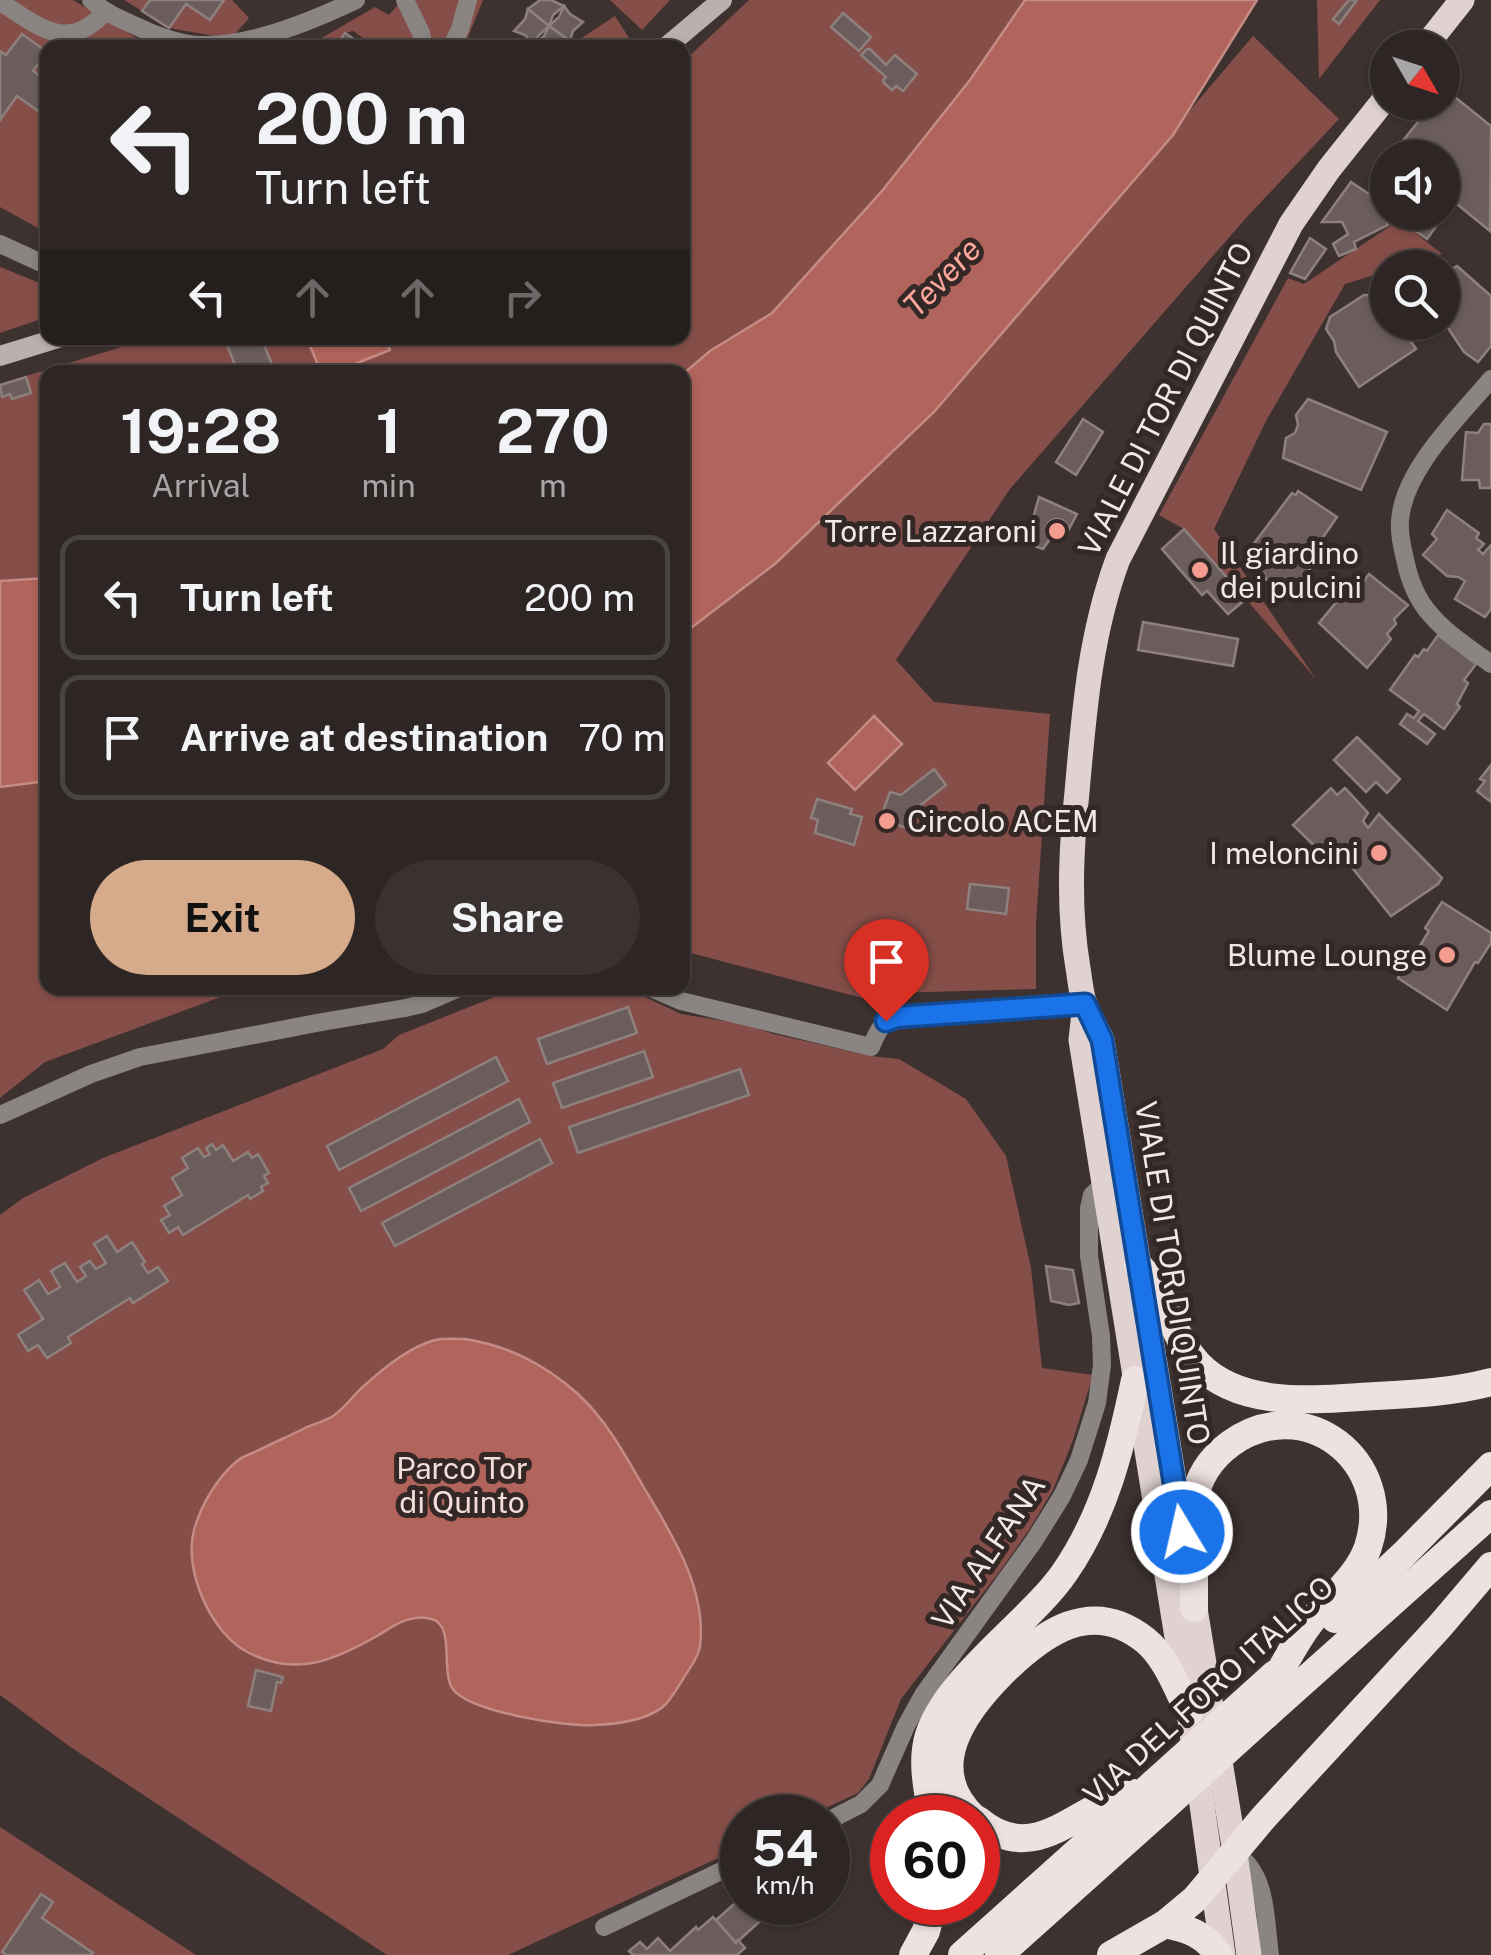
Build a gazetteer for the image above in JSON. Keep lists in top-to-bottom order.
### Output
{
  "streets": {
    "highway": ["VIA DEL FORO ITALICO"],
    "main road": ["VIALE DI TOR DI QUINTO"],
    "street": ["VIA ALFANA"]
  },
  "crossings": [
    ["VIALE DI TOR DI QUINTO", "VIA ALFANA"]
  ],
  "water": ["Tevere"],
  "parks": ["Parco Tor di Quinto"],
  "places": [
    "Torre Lazzaroni",
    "Il giardino dei pulcini",
    "Circolo ACEM",
    "I meloncini",
    "Blume Lounge"
  ],
  "north": "bottom right",
  "page": {
    "turn": ["200 m", "Turn left"],
    "eta": [
      "19:28",
      "Arrival",
      "1",
      "min",
      "270",
      "m"
    ],
    "list": [
      {
        "name": "Turn left",
        "value": "200 m"
      },
      {
        "name": "Arrive at destination",
        "value": "70 m"
      }
    ],
    "buttons": ["Exit", "Share"],
    "speed": "54 km/h",
    "limit": "60"
  }
}
